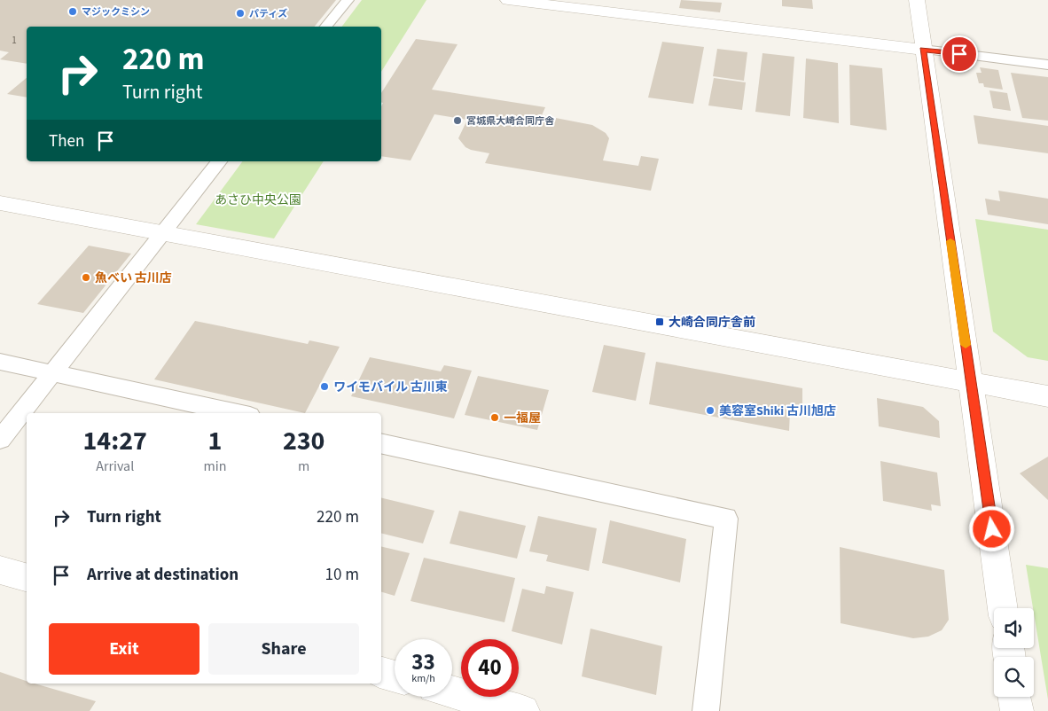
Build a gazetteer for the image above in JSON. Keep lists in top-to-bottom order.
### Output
{
  "parks": ["あさひ中央公園"],
  "places": {
    "other": [
      "マジックミシン",
      "パティズ",
      "宮城県大崎合同庁舎",
      "魚べい 古川店",
      "ワイモバイル 古川東",
      "美容室Shiki 古川旭店",
      "一福屋"
    ],
    "transit": ["大崎合同庁舎前"]
  },
  "house_numbers": ["1"],
  "page": {
    "turn": ["220 m", "Turn right"],
    "then": "Then",
    "eta": [
      "14:27",
      "Arrival",
      "1",
      "min",
      "230",
      "m"
    ],
    "list": [
      {
        "name": "Turn right",
        "value": "220 m"
      },
      {
        "name": "Arrive at destination",
        "value": "10 m"
      }
    ],
    "buttons": ["Exit", "Share"],
    "speed": "33 km/h",
    "limit": "40"
  }
}
